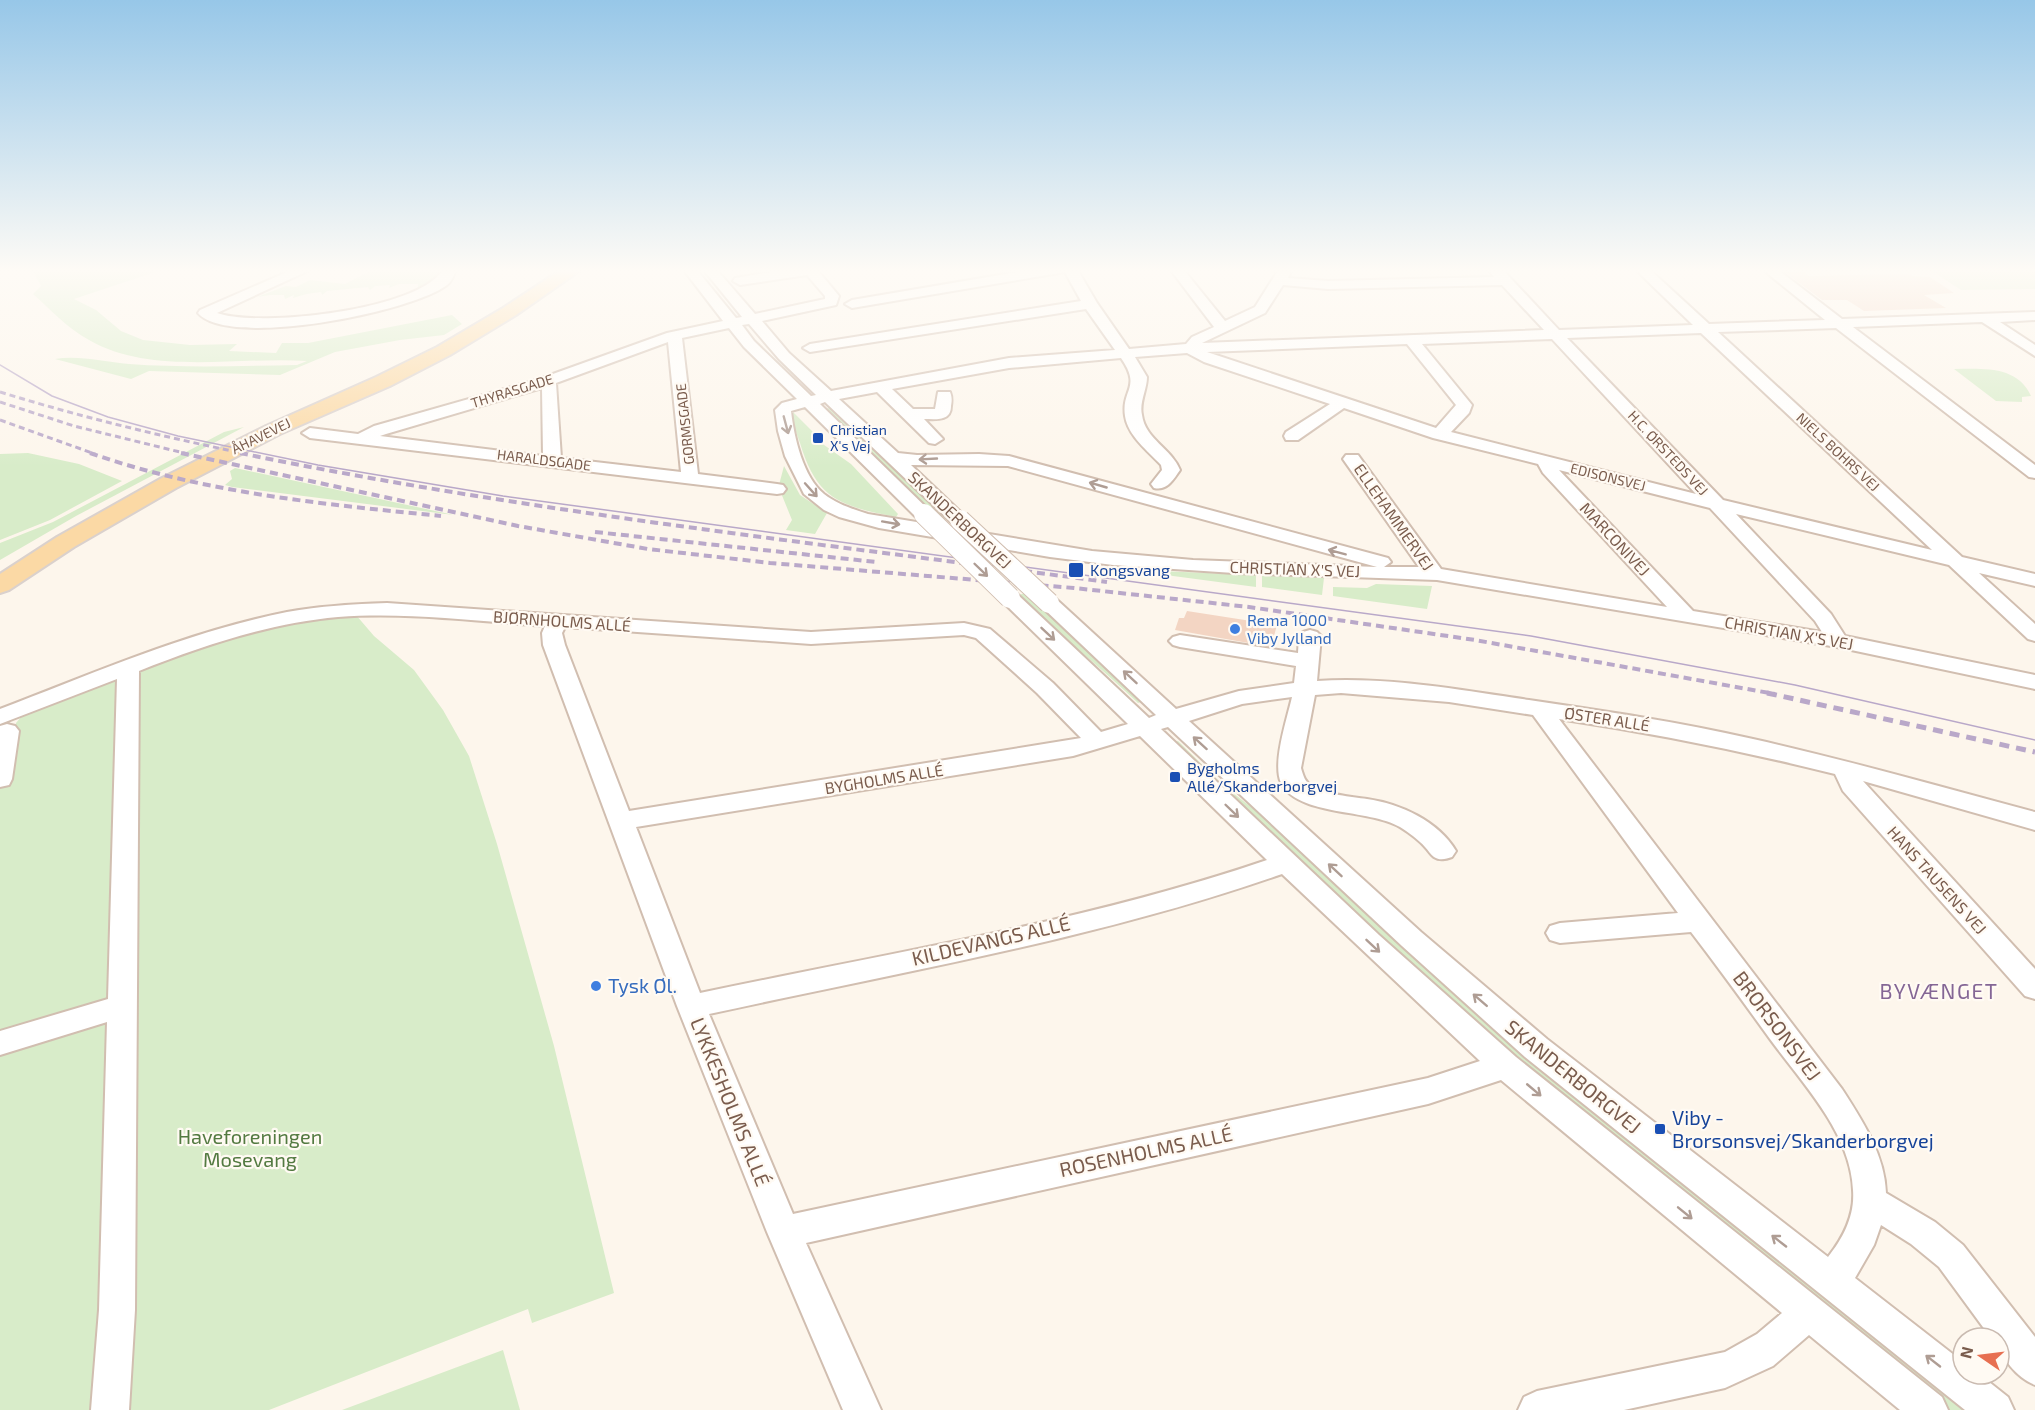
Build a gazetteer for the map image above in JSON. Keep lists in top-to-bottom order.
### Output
{
  "streets": {
    "main road": ["ÅHAVEVEJ"],
    "street": [
      "THYRASGADE",
      "GORMSGADE",
      "NIELS BOHRS VEJ",
      "H.C. ØRSTEDS VEJ",
      "HARALDSGADE",
      "EDISONSVEJ",
      "ELLEHAMMERVEJ",
      "SKANDERBORGVEJ",
      "MARCONIVEJ",
      "CHRISTIAN X'S VEJ",
      "BJØRNHOLMS ALLÉ",
      "ØSTER ALLÉ",
      "BYGHOLMS ALLÉ",
      "HANS TAUSENS VEJ",
      "KILDEVANGS ALLÉ",
      "BRORSONSVEJ",
      "LYKKESHOLMS ALLÉ",
      "ROSENHOLMS ALLÉ"
    ]
  },
  "crossings": [
    ["THYRASGADE", "GORMSGADE"],
    ["THYRASGADE", "HARALDSGADE"],
    ["GORMSGADE", "HARALDSGADE"],
    ["NIELS BOHRS VEJ", "EDISONSVEJ"],
    ["H.C. ØRSTEDS VEJ", "EDISONSVEJ"],
    ["H.C. ØRSTEDS VEJ", "CHRISTIAN X'S VEJ"],
    ["EDISONSVEJ", "MARCONIVEJ"],
    ["ELLEHAMMERVEJ", "CHRISTIAN X'S VEJ"],
    ["SKANDERBORGVEJ", "CHRISTIAN X'S VEJ"],
    ["SKANDERBORGVEJ", "ØSTER ALLÉ"],
    ["SKANDERBORGVEJ", "BYGHOLMS ALLÉ"],
    ["SKANDERBORGVEJ", "KILDEVANGS ALLÉ"],
    ["SKANDERBORGVEJ", "BRORSONSVEJ"],
    ["SKANDERBORGVEJ", "ROSENHOLMS ALLÉ"],
    ["MARCONIVEJ", "CHRISTIAN X'S VEJ"],
    ["BJØRNHOLMS ALLÉ", "BYGHOLMS ALLÉ"],
    ["BJØRNHOLMS ALLÉ", "LYKKESHOLMS ALLÉ"],
    ["ØSTER ALLÉ", "BYGHOLMS ALLÉ"],
    ["ØSTER ALLÉ", "HANS TAUSENS VEJ"],
    ["ØSTER ALLÉ", "BRORSONSVEJ"],
    ["BYGHOLMS ALLÉ", "LYKKESHOLMS ALLÉ"],
    ["KILDEVANGS ALLÉ", "LYKKESHOLMS ALLÉ"],
    ["LYKKESHOLMS ALLÉ", "ROSENHOLMS ALLÉ"]
  ],
  "districts": ["BYVÆNGET"],
  "parks": ["Haveforeningen Mosevang"],
  "places": {
    "transit": [
      "Christian X's Vej",
      "Kongsvang",
      "Bygholms Allé/Skanderborgvej",
      "Viby - Brorsonsvej/Skanderborgvej"
    ],
    "other": ["Rema 1000 Viby Jylland", "Tysk Øl."]
  },
  "north": "left"
}
